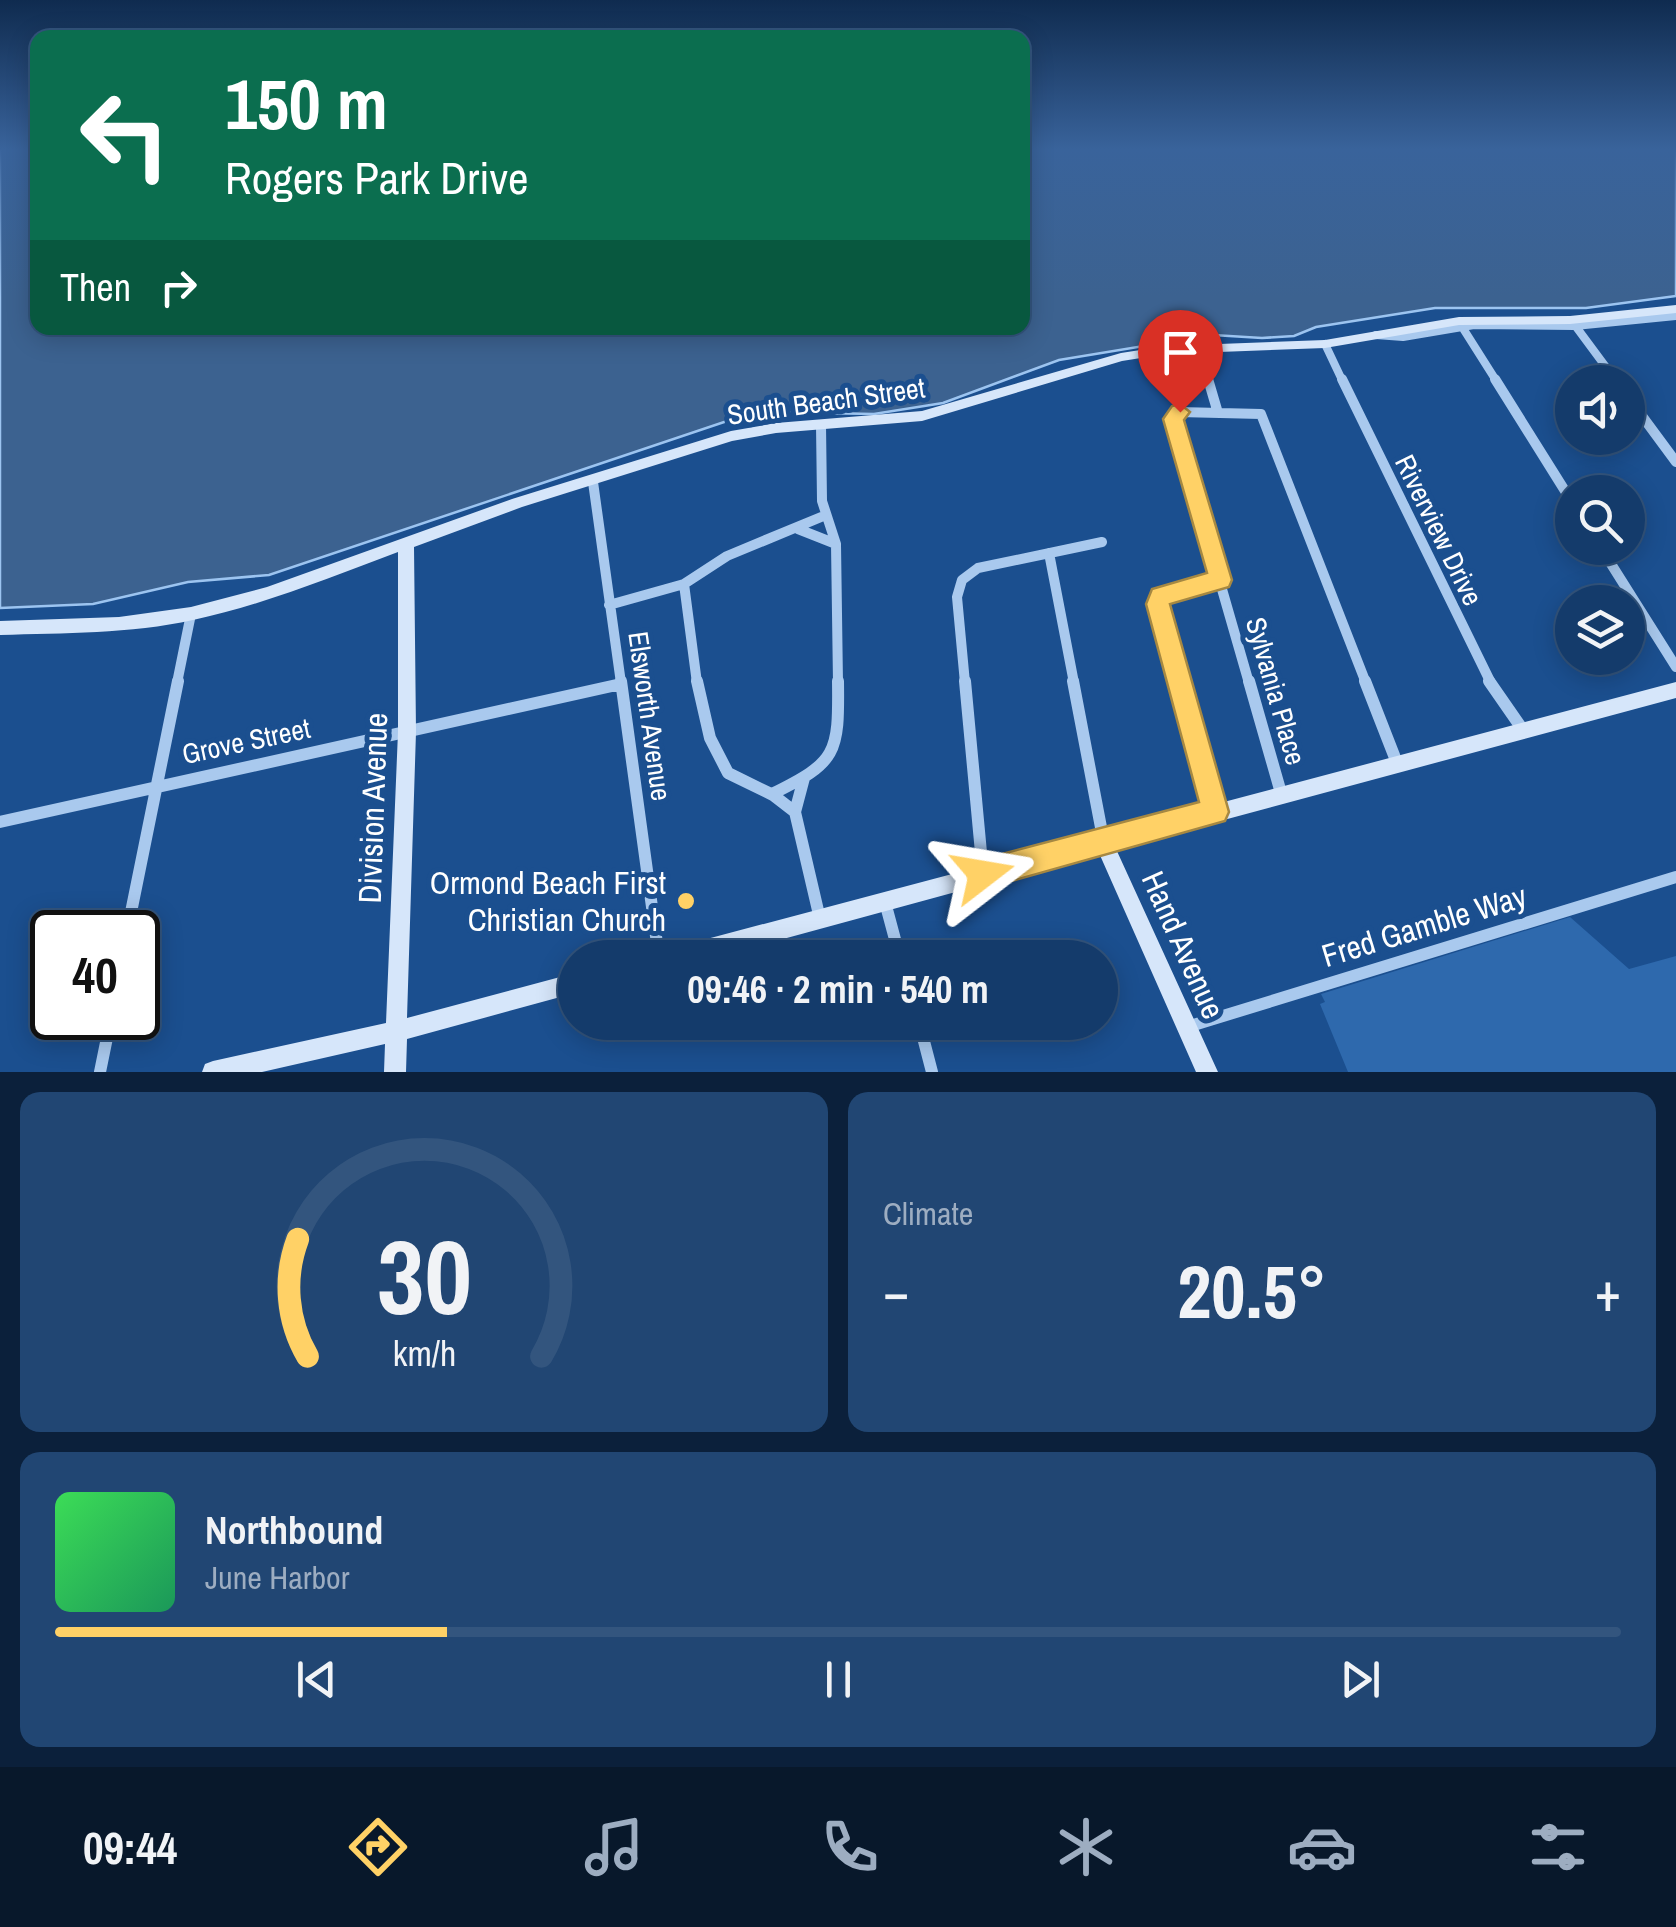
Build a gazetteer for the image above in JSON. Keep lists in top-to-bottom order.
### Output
{
  "streets": {
    "street": [
      "South Beach Street",
      "Riverview Drive",
      "Sylvania Place",
      "Elsworth Avenue",
      "Grove Street",
      "Division Avenue",
      "Fred Gamble Way",
      "Hand Avenue"
    ]
  },
  "crossings": [
    ["South Beach Street", "Riverview Drive"],
    ["South Beach Street", "Elsworth Avenue"],
    ["South Beach Street", "Division Avenue"],
    ["Elsworth Avenue", "Grove Street"],
    ["Grove Street", "Division Avenue"],
    ["Fred Gamble Way", "Hand Avenue"]
  ],
  "places": ["Ormond Beach First Christian Church"],
  "page": {
    "turn": ["150 m", "Rogers Park Drive"],
    "then": "Then",
    "limit": "40",
    "trip": "09:46 · 2 min · 540 m",
    "tile": "Climate",
    "heat": ["−", "20.5°", "+"],
    "song": ["Northbound", "June Harbor"],
    "tabs": "09:44",
    "gauge": ["30", "km/h"]
  }
}
